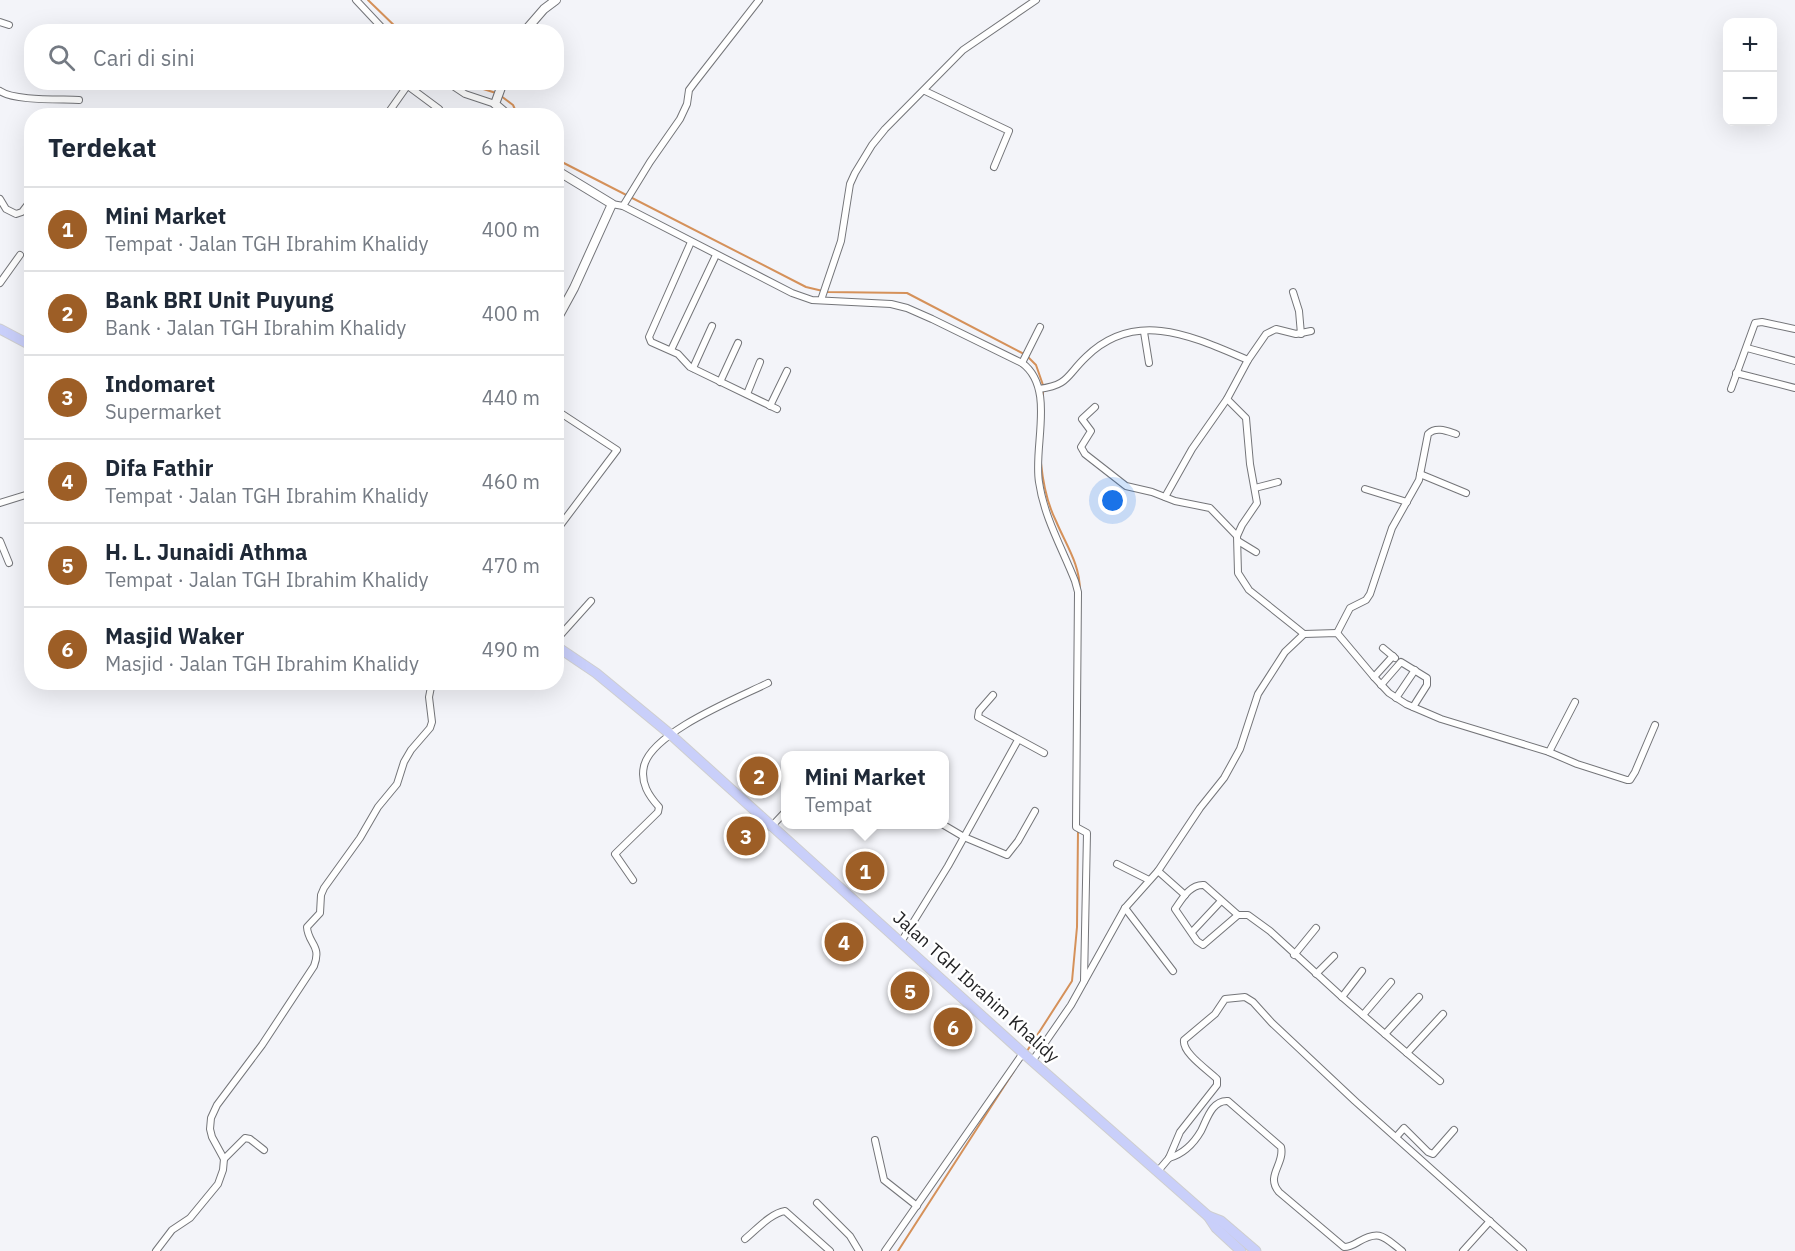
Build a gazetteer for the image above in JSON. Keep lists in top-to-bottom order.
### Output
{
  "streets": {
    "main road": ["Jalan TGH Ibrahim Khalidy"]
  },
  "page": {
    "map_buttons": ["+", "−"],
    "search": "Cari di sini",
    "heading": ["Terdekat", "6 hasil"],
    "list": [
      {
        "mark": "1",
        "name": "Mini Market",
        "note": "Tempat · Jalan TGH Ibrahim Khalidy",
        "value": "400 m"
      },
      {
        "mark": "2",
        "name": "Bank BRI Unit Puyung",
        "note": "Bank · Jalan TGH Ibrahim Khalidy",
        "value": "400 m"
      },
      {
        "mark": "3",
        "name": "Indomaret",
        "note": "Supermarket",
        "value": "440 m"
      },
      {
        "mark": "4",
        "name": "Difa Fathir",
        "note": "Tempat · Jalan TGH Ibrahim Khalidy",
        "value": "460 m"
      },
      {
        "mark": "5",
        "name": "H. L. Junaidi Athma",
        "note": "Tempat · Jalan TGH Ibrahim Khalidy",
        "value": "470 m"
      },
      {
        "mark": "6",
        "name": "Masjid Waker",
        "note": "Masjid · Jalan TGH Ibrahim Khalidy",
        "value": "490 m"
      }
    ],
    "popup": ["Mini Market", "Tempat"],
    "pins": [
      "2",
      "3",
      "1",
      "4",
      "5",
      "6"
    ]
  }
}
